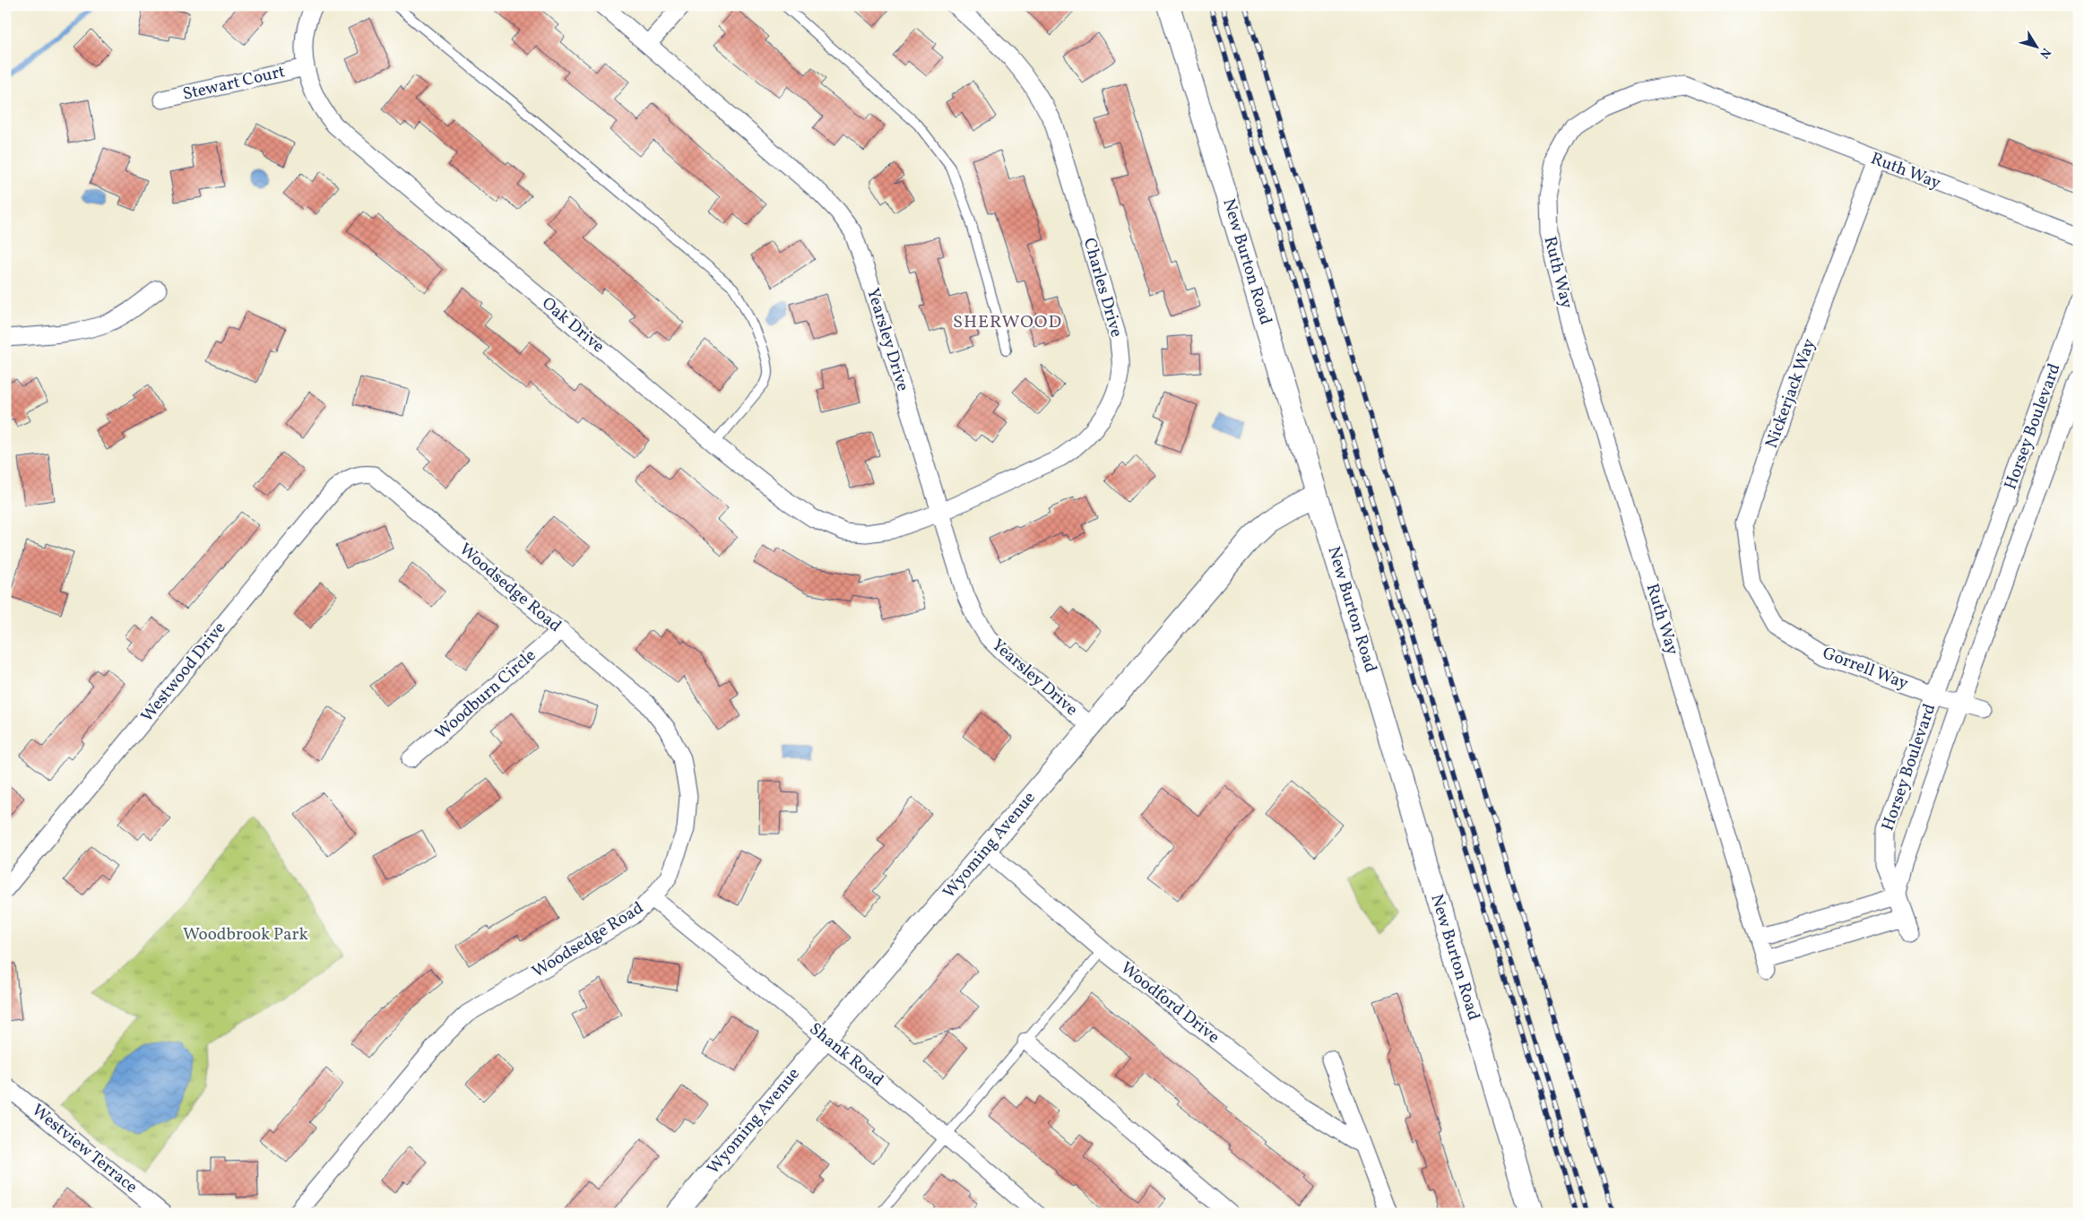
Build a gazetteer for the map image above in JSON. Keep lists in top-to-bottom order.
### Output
{
  "streets": {
    "street": [
      "Stewart Court",
      "Ruth Way",
      "New Burton Road",
      "Charles Drive",
      "Oak Drive",
      "Yearsley Drive",
      "Nickerjack Way",
      "Horsey Boulevard",
      "Woodsedge Road",
      "Gorrell Way",
      "Westwood Drive",
      "Woodburn Circle",
      "Wyoming Avenue",
      "Woodford Drive",
      "Shank Road",
      "Westview Terrace"
    ]
  },
  "crossings": [
    ["Stewart Court", "Oak Drive"],
    ["Ruth Way", "Nickerjack Way"],
    ["Ruth Way", "Horsey Boulevard"],
    ["New Burton Road", "Wyoming Avenue"],
    ["Charles Drive", "Oak Drive"],
    ["Charles Drive", "Yearsley Drive"],
    ["Oak Drive", "Yearsley Drive"],
    ["Yearsley Drive", "Wyoming Avenue"],
    ["Nickerjack Way", "Gorrell Way"],
    ["Horsey Boulevard", "Gorrell Way"],
    ["Woodsedge Road", "Westwood Drive"],
    ["Woodsedge Road", "Woodburn Circle"],
    ["Woodsedge Road", "Shank Road"],
    ["Wyoming Avenue", "Woodford Drive"],
    ["Wyoming Avenue", "Shank Road"]
  ],
  "districts": ["SHERWOOD"],
  "parks": ["Woodbrook Park"],
  "north": "bottom right"
}
